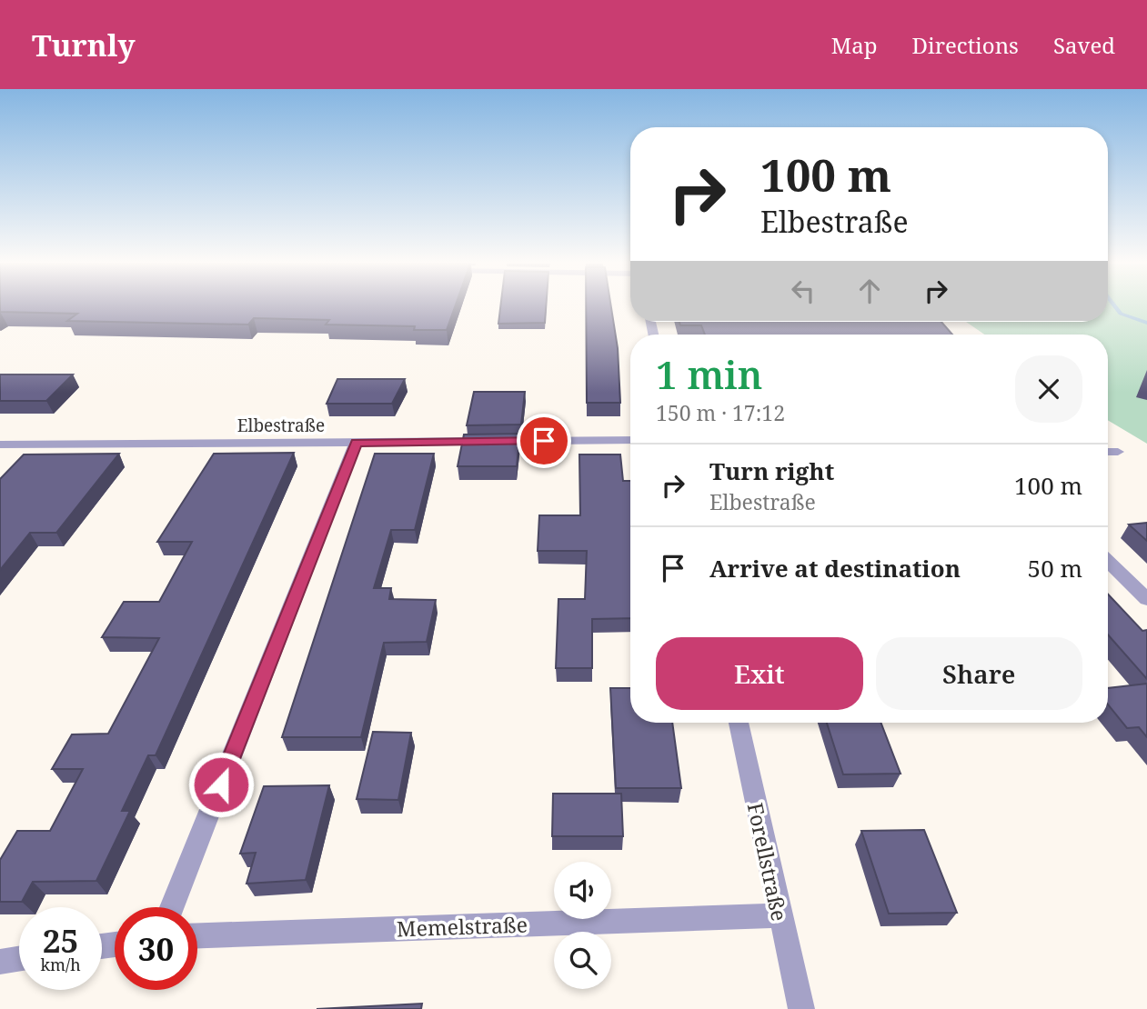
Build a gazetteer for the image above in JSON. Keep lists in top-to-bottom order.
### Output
{
  "streets": {
    "street": ["Elbestraße", "Forellstraße", "Memelstraße"]
  },
  "crossings": [
    ["Forellstraße", "Memelstraße"]
  ],
  "page": {
    "header": "Turnly",
    "nav": ["Map", "Directions", "Saved"],
    "turn": ["100 m", "Elbestraße"],
    "heading": ["1 min", "150 m · 17:12"],
    "list": [
      {
        "name": "Turn right",
        "note": "Elbestraße",
        "value": "100 m"
      },
      {
        "name": "Arrive at destination",
        "value": "50 m"
      }
    ],
    "buttons": ["Exit", "Share"],
    "speed": "25 km/h",
    "limit": "30"
  }
}
